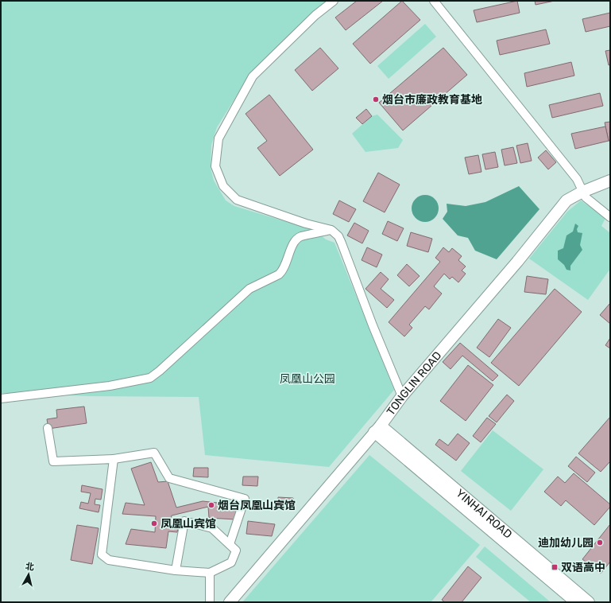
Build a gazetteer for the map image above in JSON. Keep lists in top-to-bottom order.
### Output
{
  "streets": {
    "street": ["TONGLIN ROAD", "YINHAI ROAD"]
  },
  "crossings": [
    ["TONGLIN ROAD", "YINHAI ROAD"]
  ],
  "parks": ["凤凰山公园"],
  "places": {
    "other": [
      "烟台市廉政教育基地",
      "烟台凤凰山宾馆",
      "凤凰山宾馆",
      "迪加幼儿园"
    ],
    "transit": ["双语高中"]
  },
  "north": "top"
}
